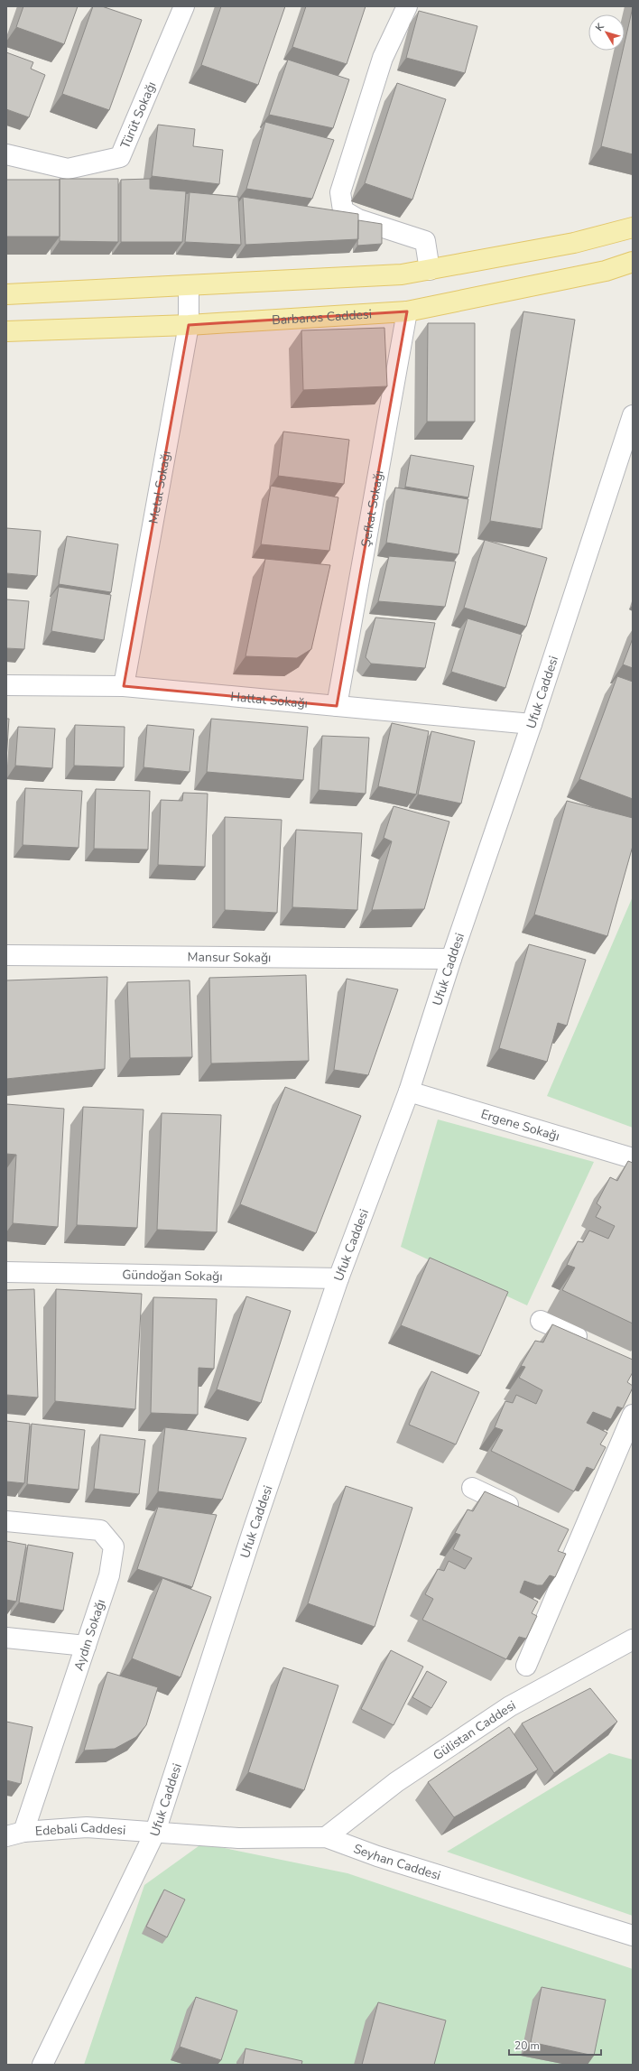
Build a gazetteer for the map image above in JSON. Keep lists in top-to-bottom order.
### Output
{
  "streets": {
    "main road": ["Barbaros Caddesi"],
    "street": [
      "Türüt Sokağı",
      "Metal Sokağı",
      "Şefkat Sokağı",
      "Ufuk Caddesi",
      "Hattat Sokağı",
      "Mansur Sokağı",
      "Ergene Sokağı",
      "Gündoğan Sokağı",
      "Aydın Sokağı",
      "Gülistan Caddesi",
      "Edebali Caddesi",
      "Seyhan Caddesi"
    ]
  },
  "crossings": [
    ["Barbaros Caddesi", "Metal Sokağı"],
    ["Barbaros Caddesi", "Şefkat Sokağı"],
    ["Metal Sokağı", "Hattat Sokağı"],
    ["Şefkat Sokağı", "Hattat Sokağı"],
    ["Ufuk Caddesi", "Hattat Sokağı"],
    ["Ufuk Caddesi", "Mansur Sokağı"],
    ["Ufuk Caddesi", "Ergene Sokağı"],
    ["Ufuk Caddesi", "Gündoğan Sokağı"],
    ["Ufuk Caddesi", "Edebali Caddesi"],
    ["Ufuk Caddesi", "Seyhan Caddesi"],
    ["Aydın Sokağı", "Edebali Caddesi"],
    ["Gülistan Caddesi", "Seyhan Caddesi"],
    ["Edebali Caddesi", "Seyhan Caddesi"]
  ],
  "scale_bar": "20 m",
  "north": "top left"
}
